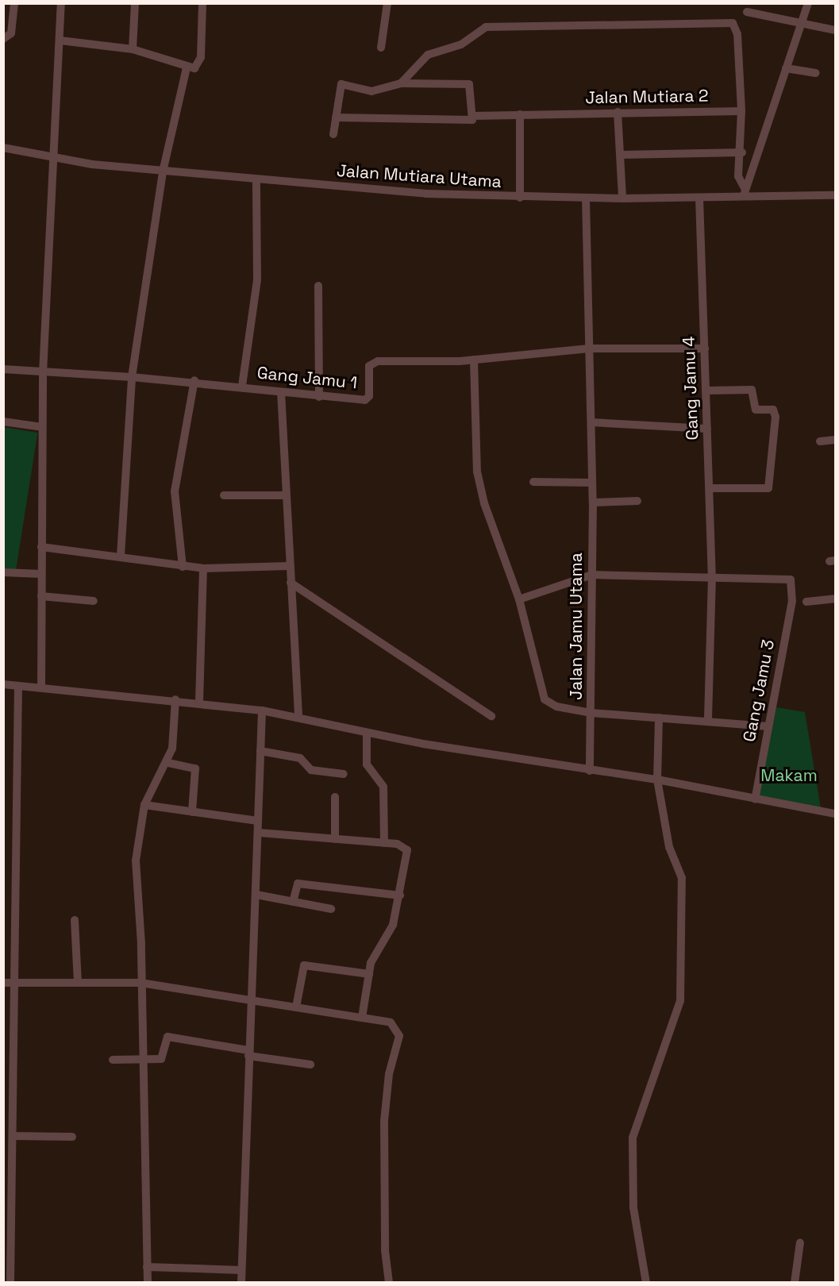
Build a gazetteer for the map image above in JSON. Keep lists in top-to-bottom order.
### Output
{
  "streets": {
    "street": [
      "Jalan Mutiara 2",
      "Jalan Mutiara Utama",
      "Gang Jamu 1",
      "Gang Jamu 4",
      "Jalan Jamu Utama",
      "Gang Jamu 3"
    ]
  },
  "crossings": [
    ["Jalan Mutiara Utama", "Gang Jamu 4"],
    ["Jalan Mutiara Utama", "Jalan Jamu Utama"],
    ["Gang Jamu 1", "Gang Jamu 4"],
    ["Gang Jamu 1", "Jalan Jamu Utama"],
    ["Gang Jamu 4", "Gang Jamu 3"]
  ],
  "parks": ["Makam"]
}
